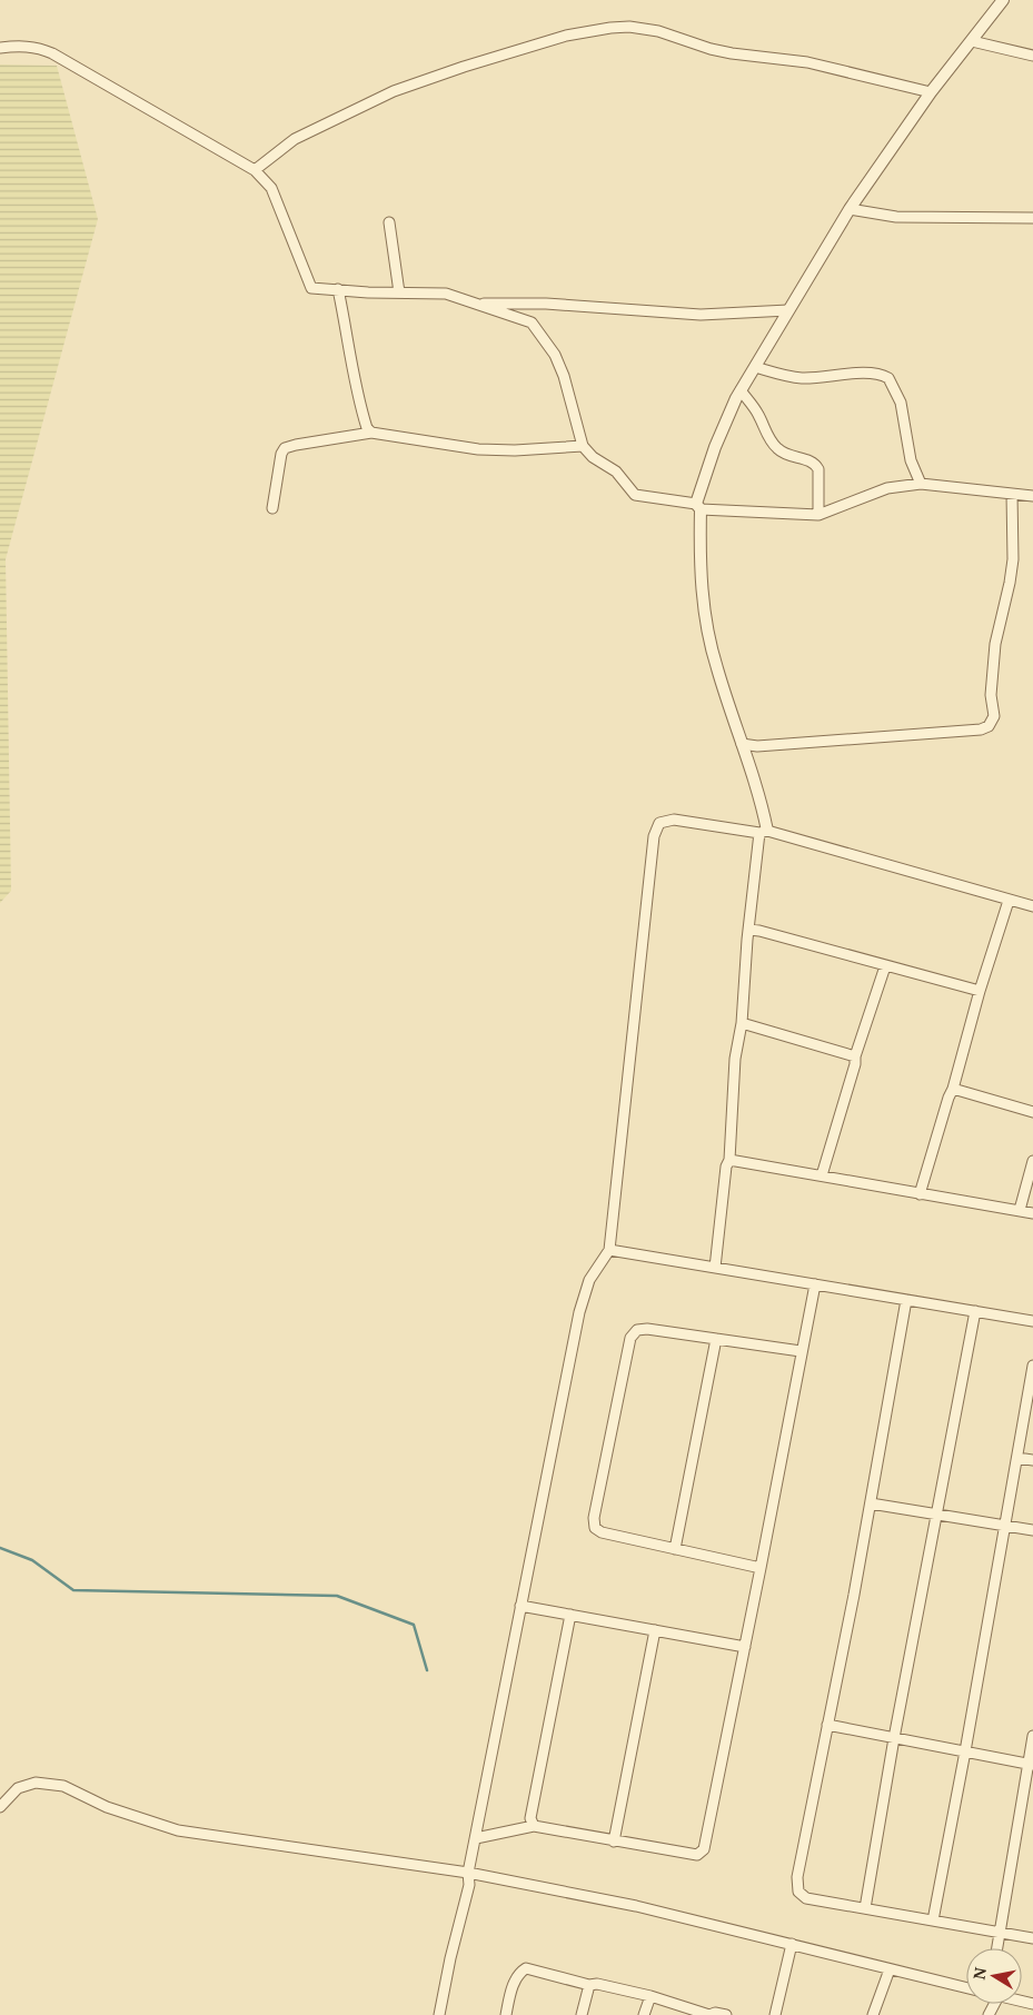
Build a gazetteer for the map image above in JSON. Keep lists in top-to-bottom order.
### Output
{
  "north": "left"
}
